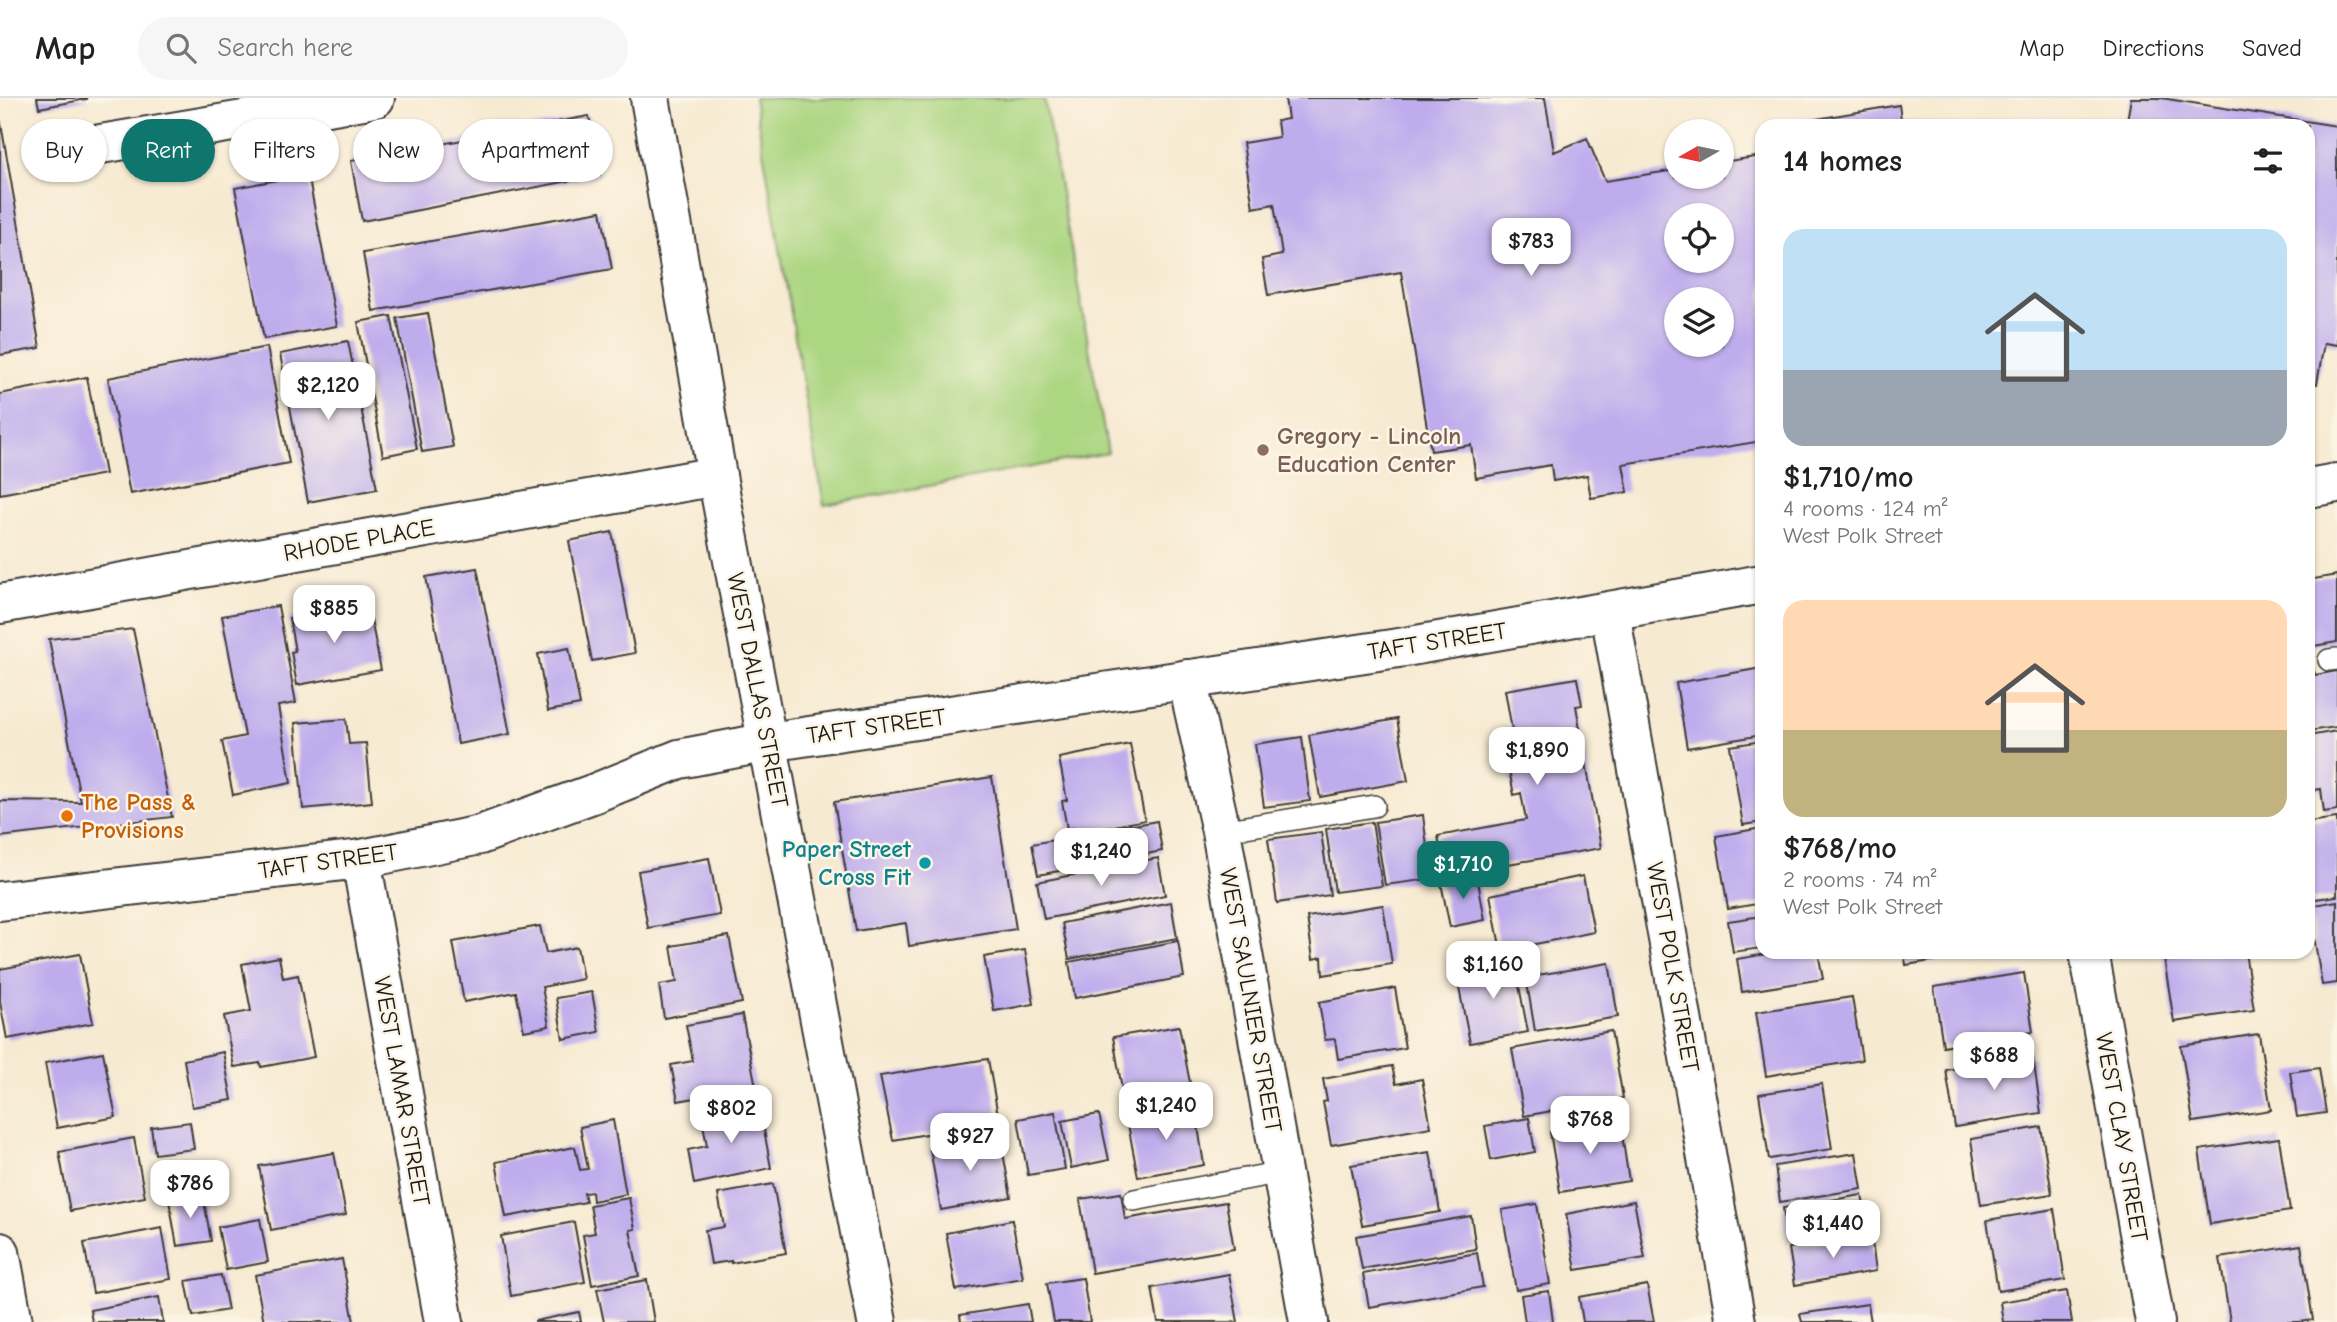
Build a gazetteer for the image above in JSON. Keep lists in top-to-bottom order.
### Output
{
  "streets": {
    "street": [
      "RHODE PLACE",
      "TAFT STREET",
      "WEST DALLAS STREET",
      "WEST POLK STREET",
      "WEST SAULNIER STREET",
      "WEST LAMAR STREET",
      "WEST CLAY STREET"
    ]
  },
  "crossings": [
    ["RHODE PLACE", "WEST DALLAS STREET"],
    ["TAFT STREET", "WEST DALLAS STREET"],
    ["TAFT STREET", "WEST POLK STREET"],
    ["TAFT STREET", "WEST SAULNIER STREET"],
    ["TAFT STREET", "WEST LAMAR STREET"]
  ],
  "places": ["Gregory - Lincoln Education Center", "The Pass & Provisions", "Paper Street Cross Fit"],
  "north": "left",
  "page": {
    "header": "Map",
    "search": "Search here",
    "nav": ["Map", "Directions", "Saved"],
    "chip": [
      "Buy",
      "Rent",
      "Filters",
      "New",
      "Apartment"
    ],
    "heading": "14 homes",
    "list": [
      {
        "name": "$1,710/mo",
        "note": "4 rooms · 124 m² · West Polk Street"
      },
      {
        "name": "$768/mo",
        "note": "2 rooms · 74 m² · West Polk Street"
      }
    ],
    "price": [
      "$783",
      "$2,120",
      "$885",
      "$1,890",
      "$1,240",
      "$1,710",
      "$1,160",
      "$688",
      "$1,240",
      "$802",
      "$768",
      "$927",
      "$786",
      "$1,440"
    ]
  }
}
